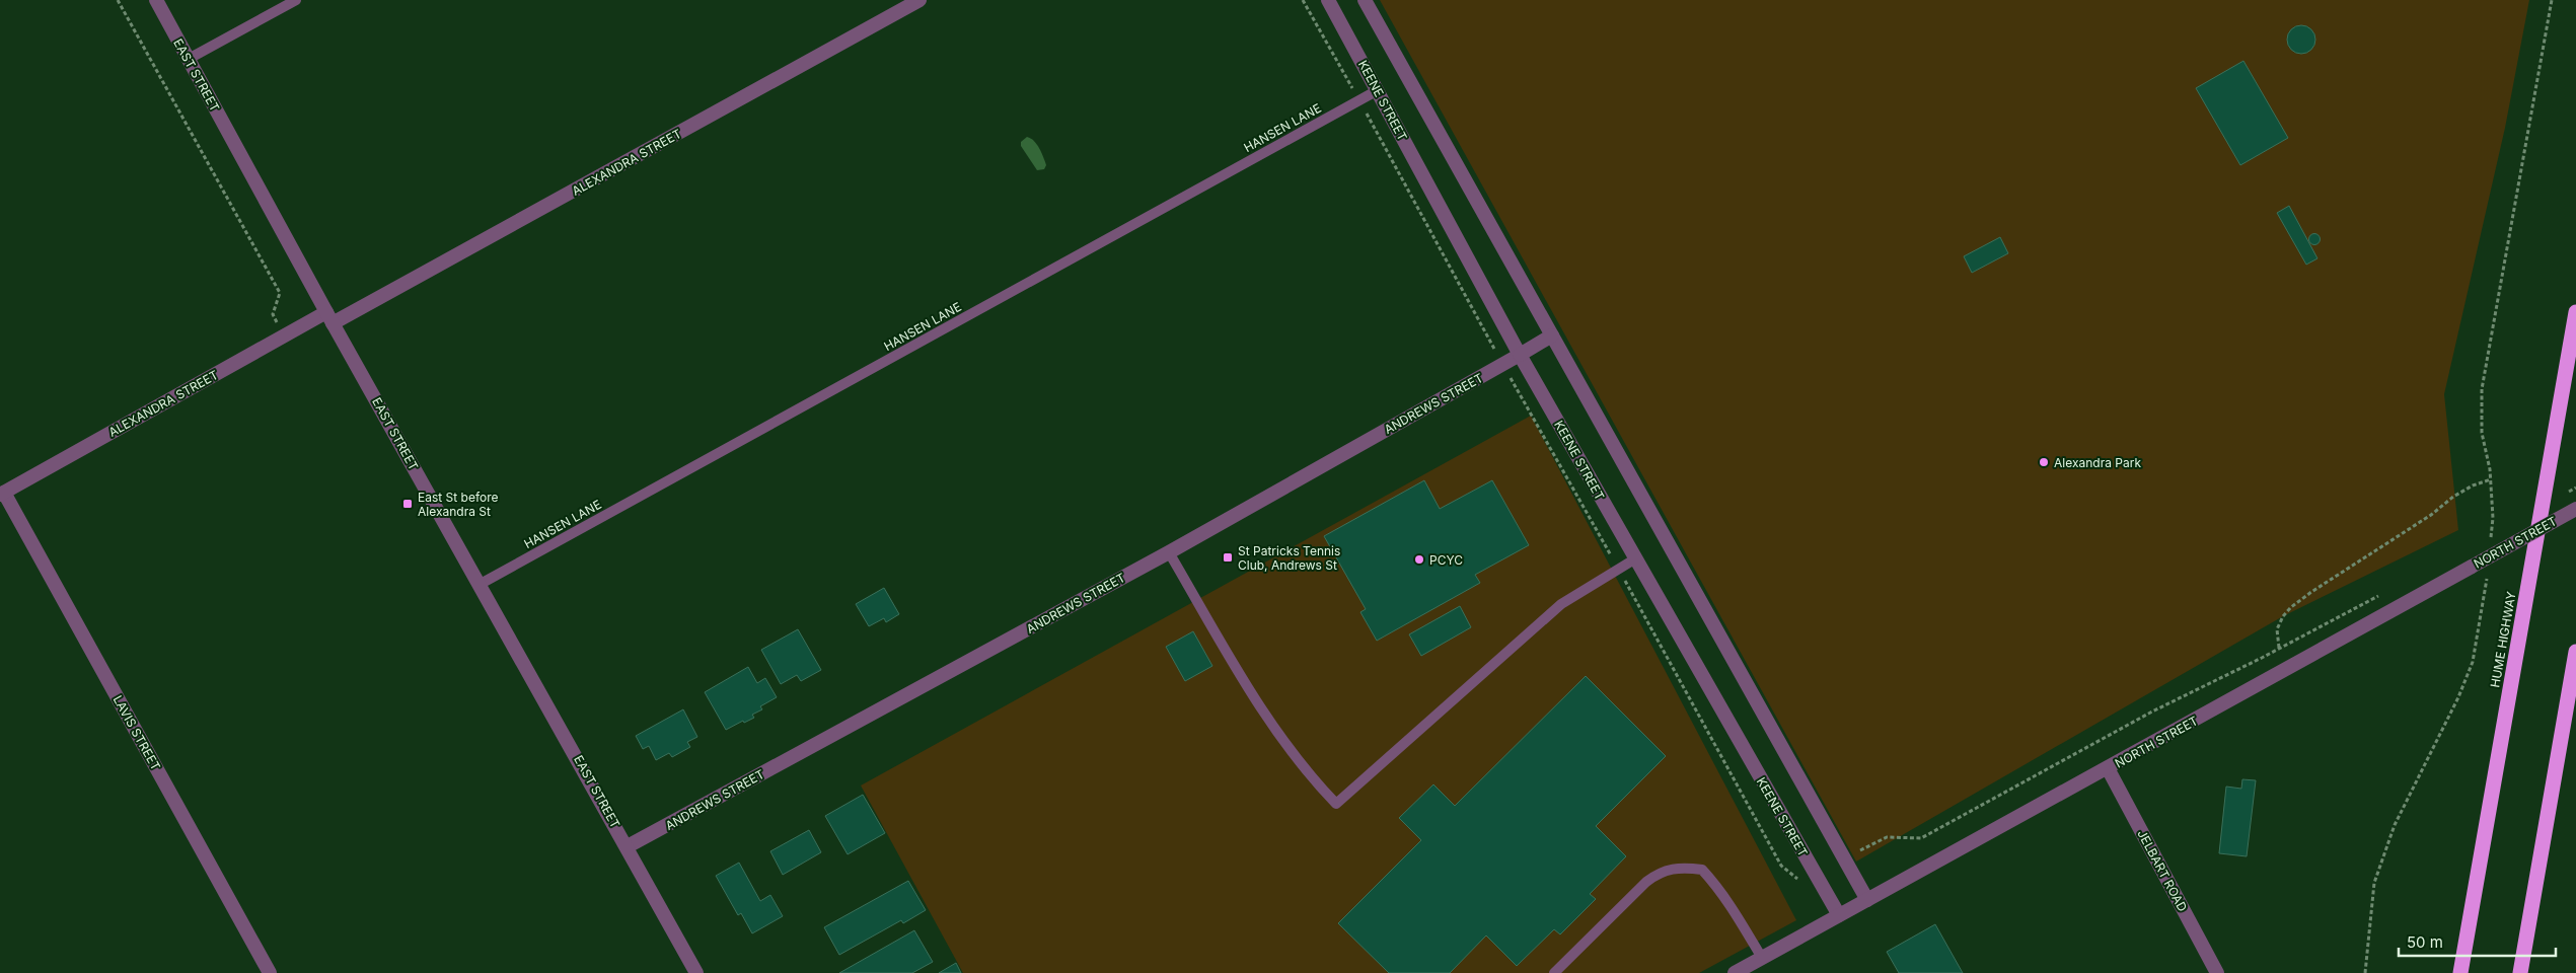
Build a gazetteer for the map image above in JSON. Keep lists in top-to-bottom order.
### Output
{
  "streets": {
    "highway": ["HUME HIGHWAY"],
    "street": [
      "EAST STREET",
      "KEENE STREET",
      "ALEXANDRA STREET",
      "ANDREWS STREET",
      "NORTH STREET",
      "LAVIS STREET",
      "JELBART ROAD"
    ],
    "lane": ["HANSEN LANE"]
  },
  "crossings": [
    ["EAST STREET", "HANSEN LANE"],
    ["EAST STREET", "ALEXANDRA STREET"],
    ["EAST STREET", "ANDREWS STREET"],
    ["KEENE STREET", "HANSEN LANE"],
    ["KEENE STREET", "ANDREWS STREET"],
    ["KEENE STREET", "NORTH STREET"],
    ["ALEXANDRA STREET", "LAVIS STREET"],
    ["NORTH STREET", "JELBART ROAD"]
  ],
  "places": {
    "other": ["Alexandra Park", "PCYC"],
    "transit": ["East St before Alexandra St", "St Patricks Tennis Club, Andrews St"]
  },
  "scale_bar": "50 m"
}
